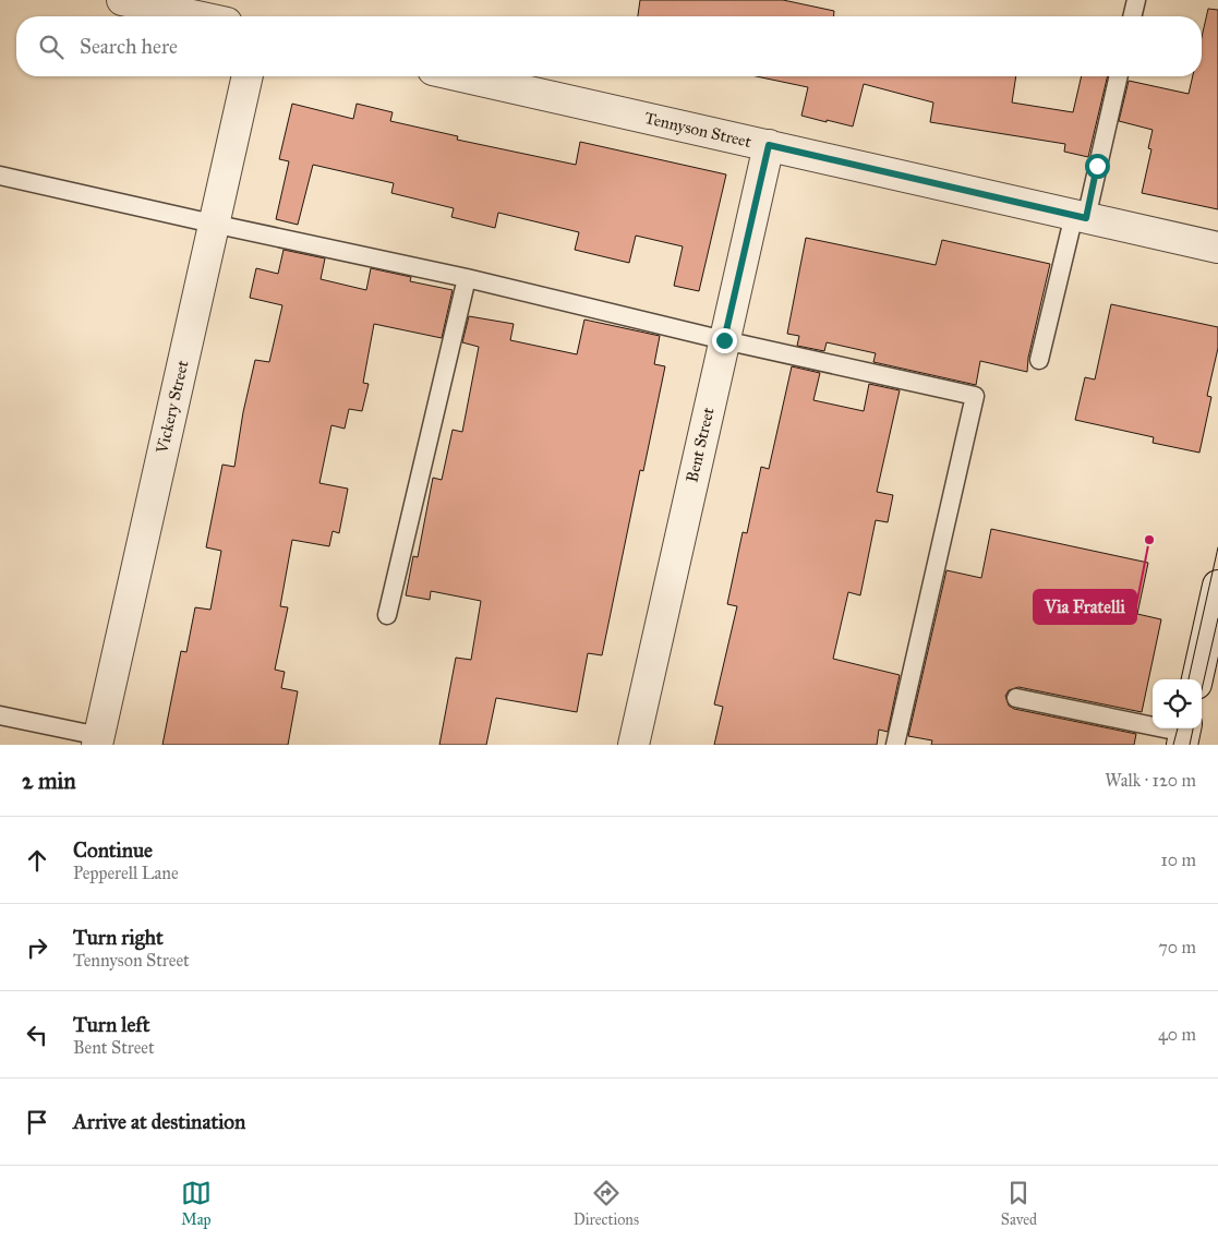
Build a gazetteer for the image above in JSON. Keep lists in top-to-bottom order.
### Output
{
  "streets": {
    "street": ["Tennyson Street", "Vickery Street", "Bent Street"]
  },
  "crossings": [
    ["Tennyson Street", "Bent Street"]
  ],
  "places": ["Via Fratelli"],
  "page": {
    "search": "Search here",
    "heading": ["2 min", "Walk · 120 m"],
    "list": [
      ["Continue", "Pepperell Lane", "10 m"],
      ["Turn right", "Tennyson Street", "70 m"],
      ["Turn left", "Bent Street", "40 m"],
      "Arrive at destination"
    ],
    "nav": ["Map", "Directions", "Saved"]
  }
}
